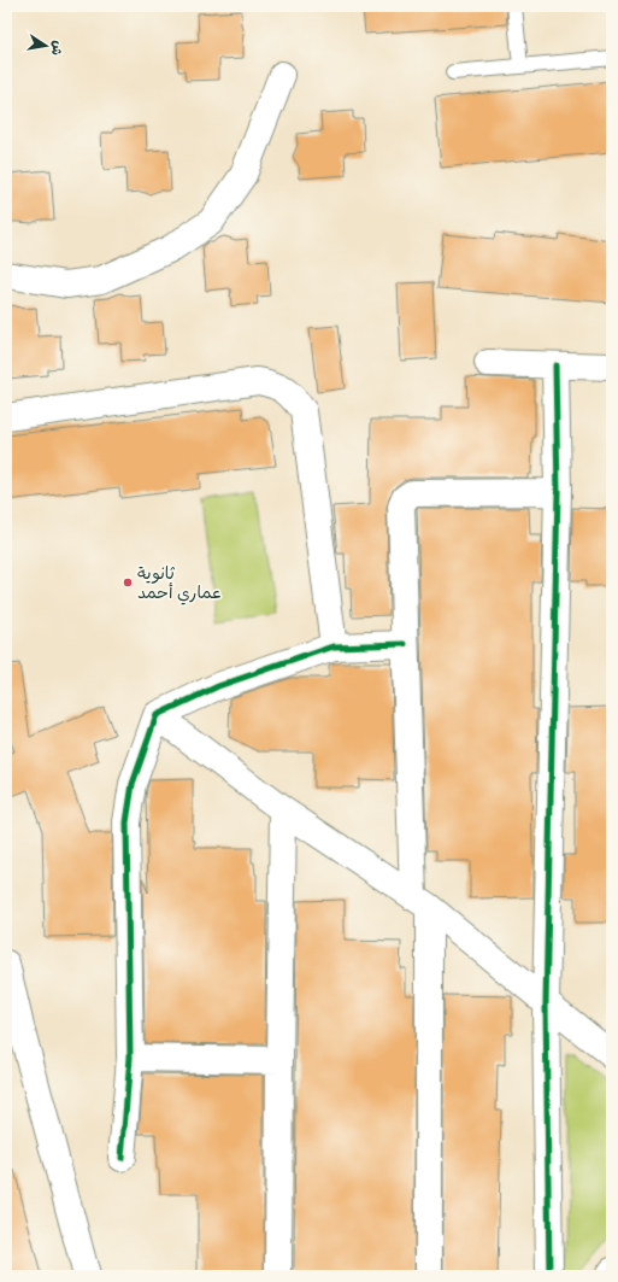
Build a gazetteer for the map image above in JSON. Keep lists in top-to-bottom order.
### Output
{
  "places": ["ثانوية عماري أحمد"],
  "north": "right"
}
